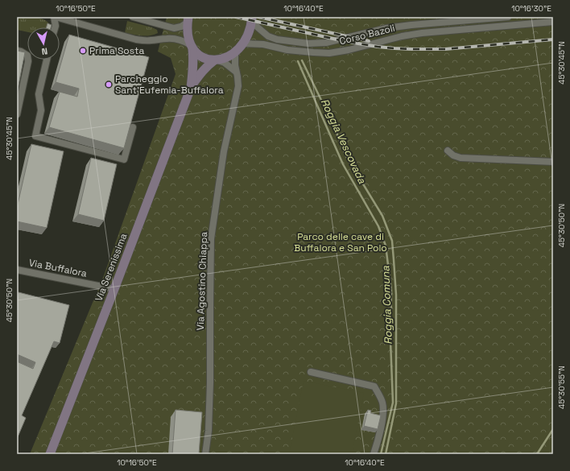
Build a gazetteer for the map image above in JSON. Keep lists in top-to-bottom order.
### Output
{
  "streets": {
    "main road": ["Via Serenissima"],
    "street": ["Corso Bazoli", "Via Buffalora", "Via Agostino Chiappa"]
  },
  "crossings": [
    ["Corso Bazoli", "Via Serenissima"],
    ["Via Serenissima", "Via Buffalora"],
    ["Via Serenissima", "Via Agostino Chiappa"]
  ],
  "water": ["Roggia Vescovada", "Roggia Comuna"],
  "parks": ["Parco delle cave di Buffalora e San Polo"],
  "places": ["Prima Sosta", "Parcheggio Sant'Eufemia-Buffalora"],
  "north": "bottom",
  "coordinates": [
    "10°16'50\"E",
    "10°16'40\"E",
    "10°16'30\"E",
    "45°30'45\"N",
    "45°30'50\"N",
    "45°30'55\"N"
  ]
}
